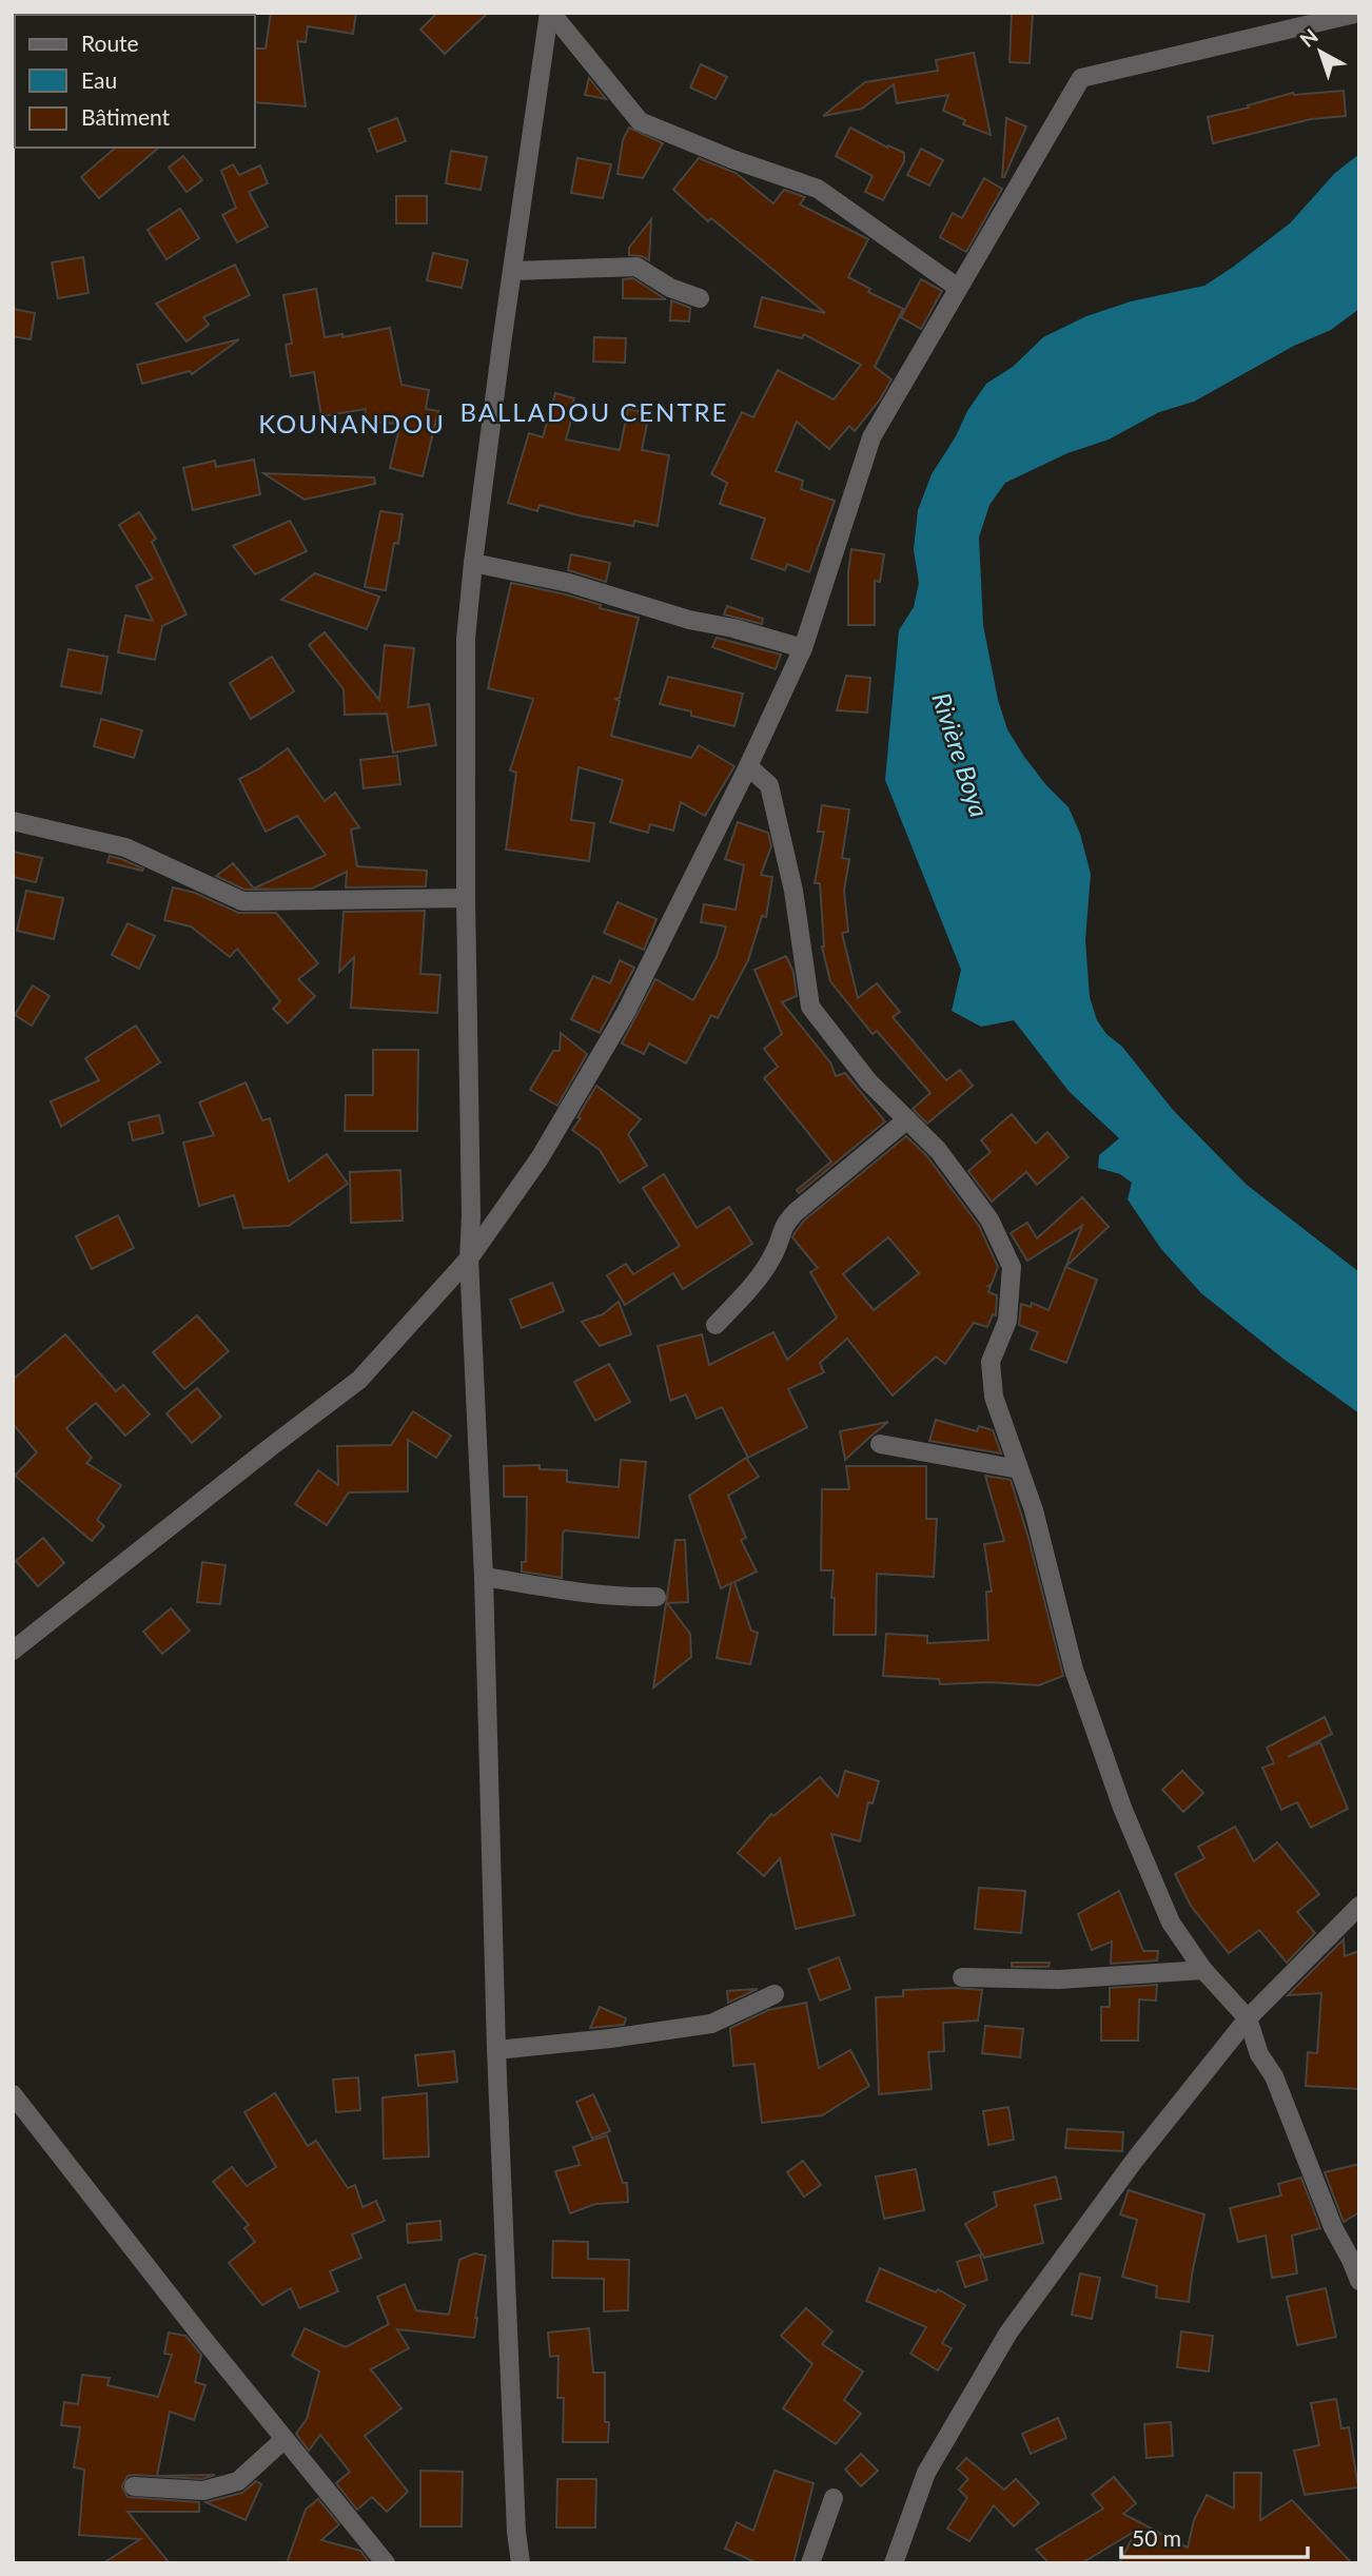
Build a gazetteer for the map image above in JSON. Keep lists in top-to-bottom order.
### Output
{
  "districts": ["BALLADOU CENTRE", "KOUNANDOU"],
  "water": ["Rivière Boya"],
  "legend": ["Route", "Eau", "Bâtiment"],
  "scale_bar": "50 m",
  "north": "top left"
}
